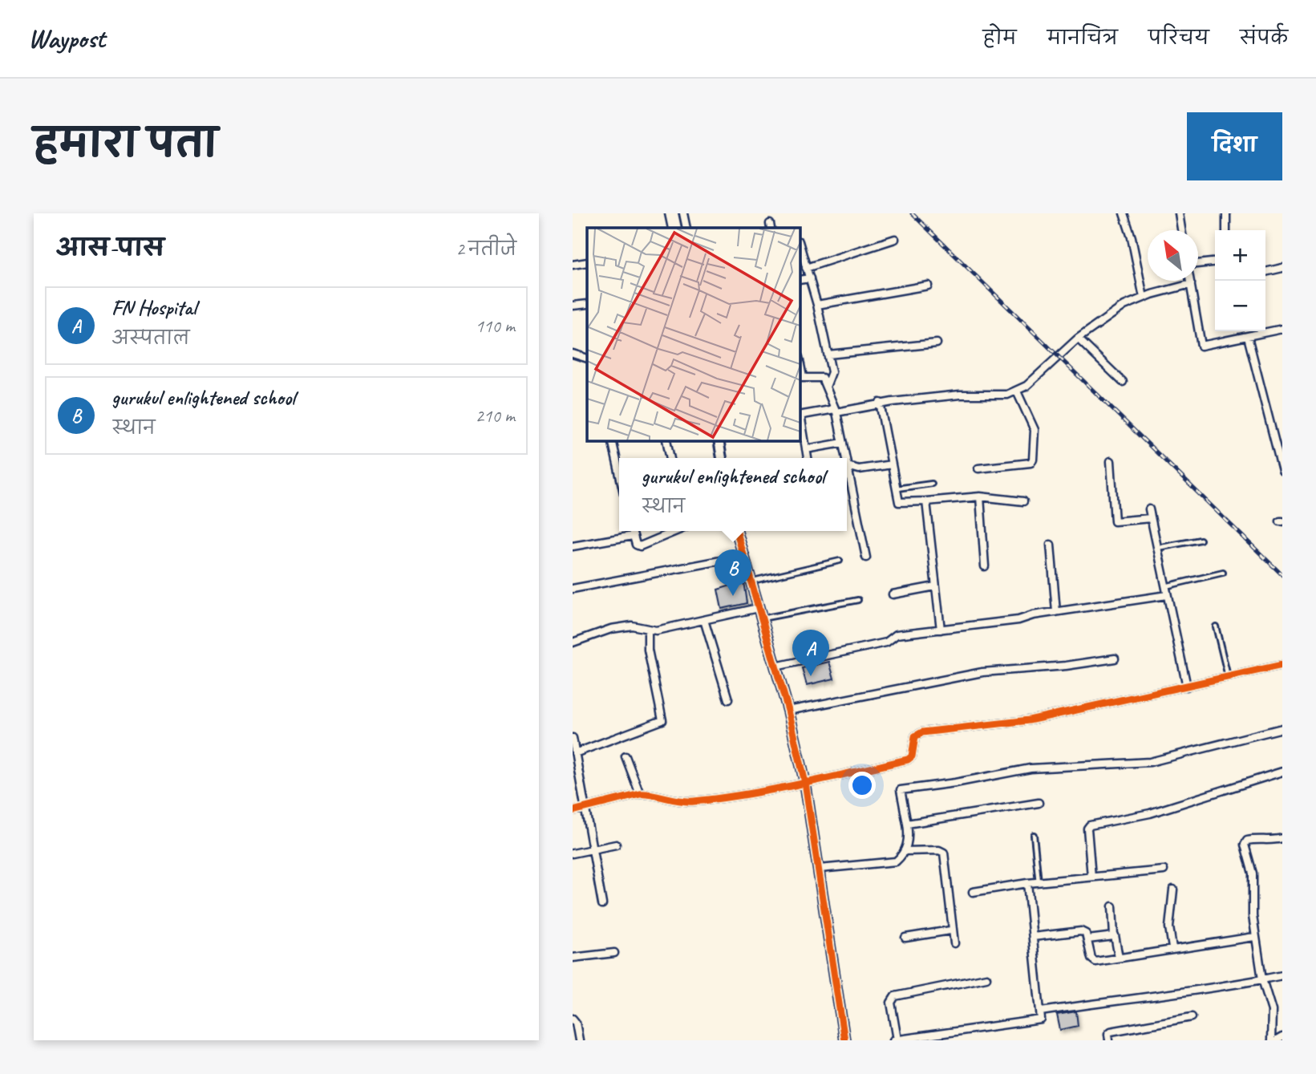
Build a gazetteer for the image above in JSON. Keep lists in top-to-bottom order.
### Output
{
  "north": "top left",
  "page": {
    "header": "Waypost",
    "nav": [
      "होम",
      "मानचित्र",
      "परिचय",
      "संपर्क"
    ],
    "title": "हमारा पता",
    "buttons": "दिशा",
    "heading": ["आस-पास", "2 नतीजे"],
    "map_buttons": ["+", "−"],
    "list": [
      {
        "mark": "A",
        "name": "FN Hospital",
        "note": "अस्पताल",
        "value": "110 m"
      },
      {
        "mark": "B",
        "name": "gurukul enlightened school",
        "note": "स्थान",
        "value": "210 m"
      }
    ],
    "popup": ["gurukul enlightened school", "स्थान"],
    "pins": ["B", "A"]
  }
}
